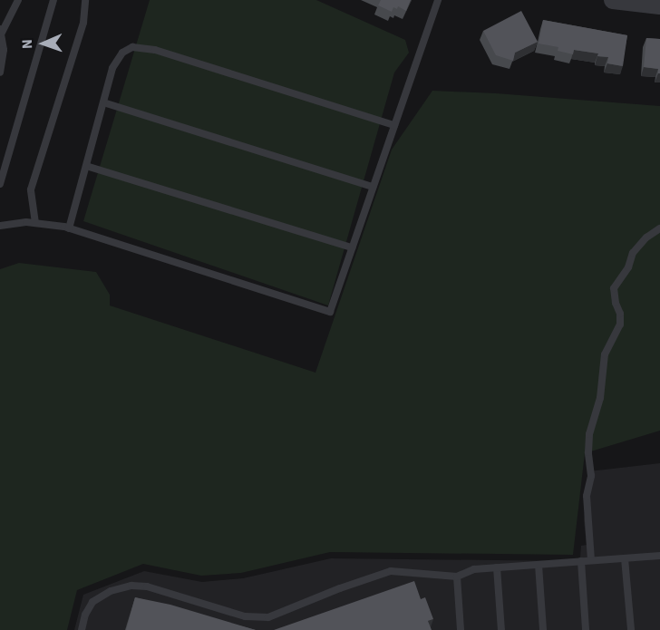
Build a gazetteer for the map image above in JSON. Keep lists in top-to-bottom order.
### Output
{
  "north": "left"
}
